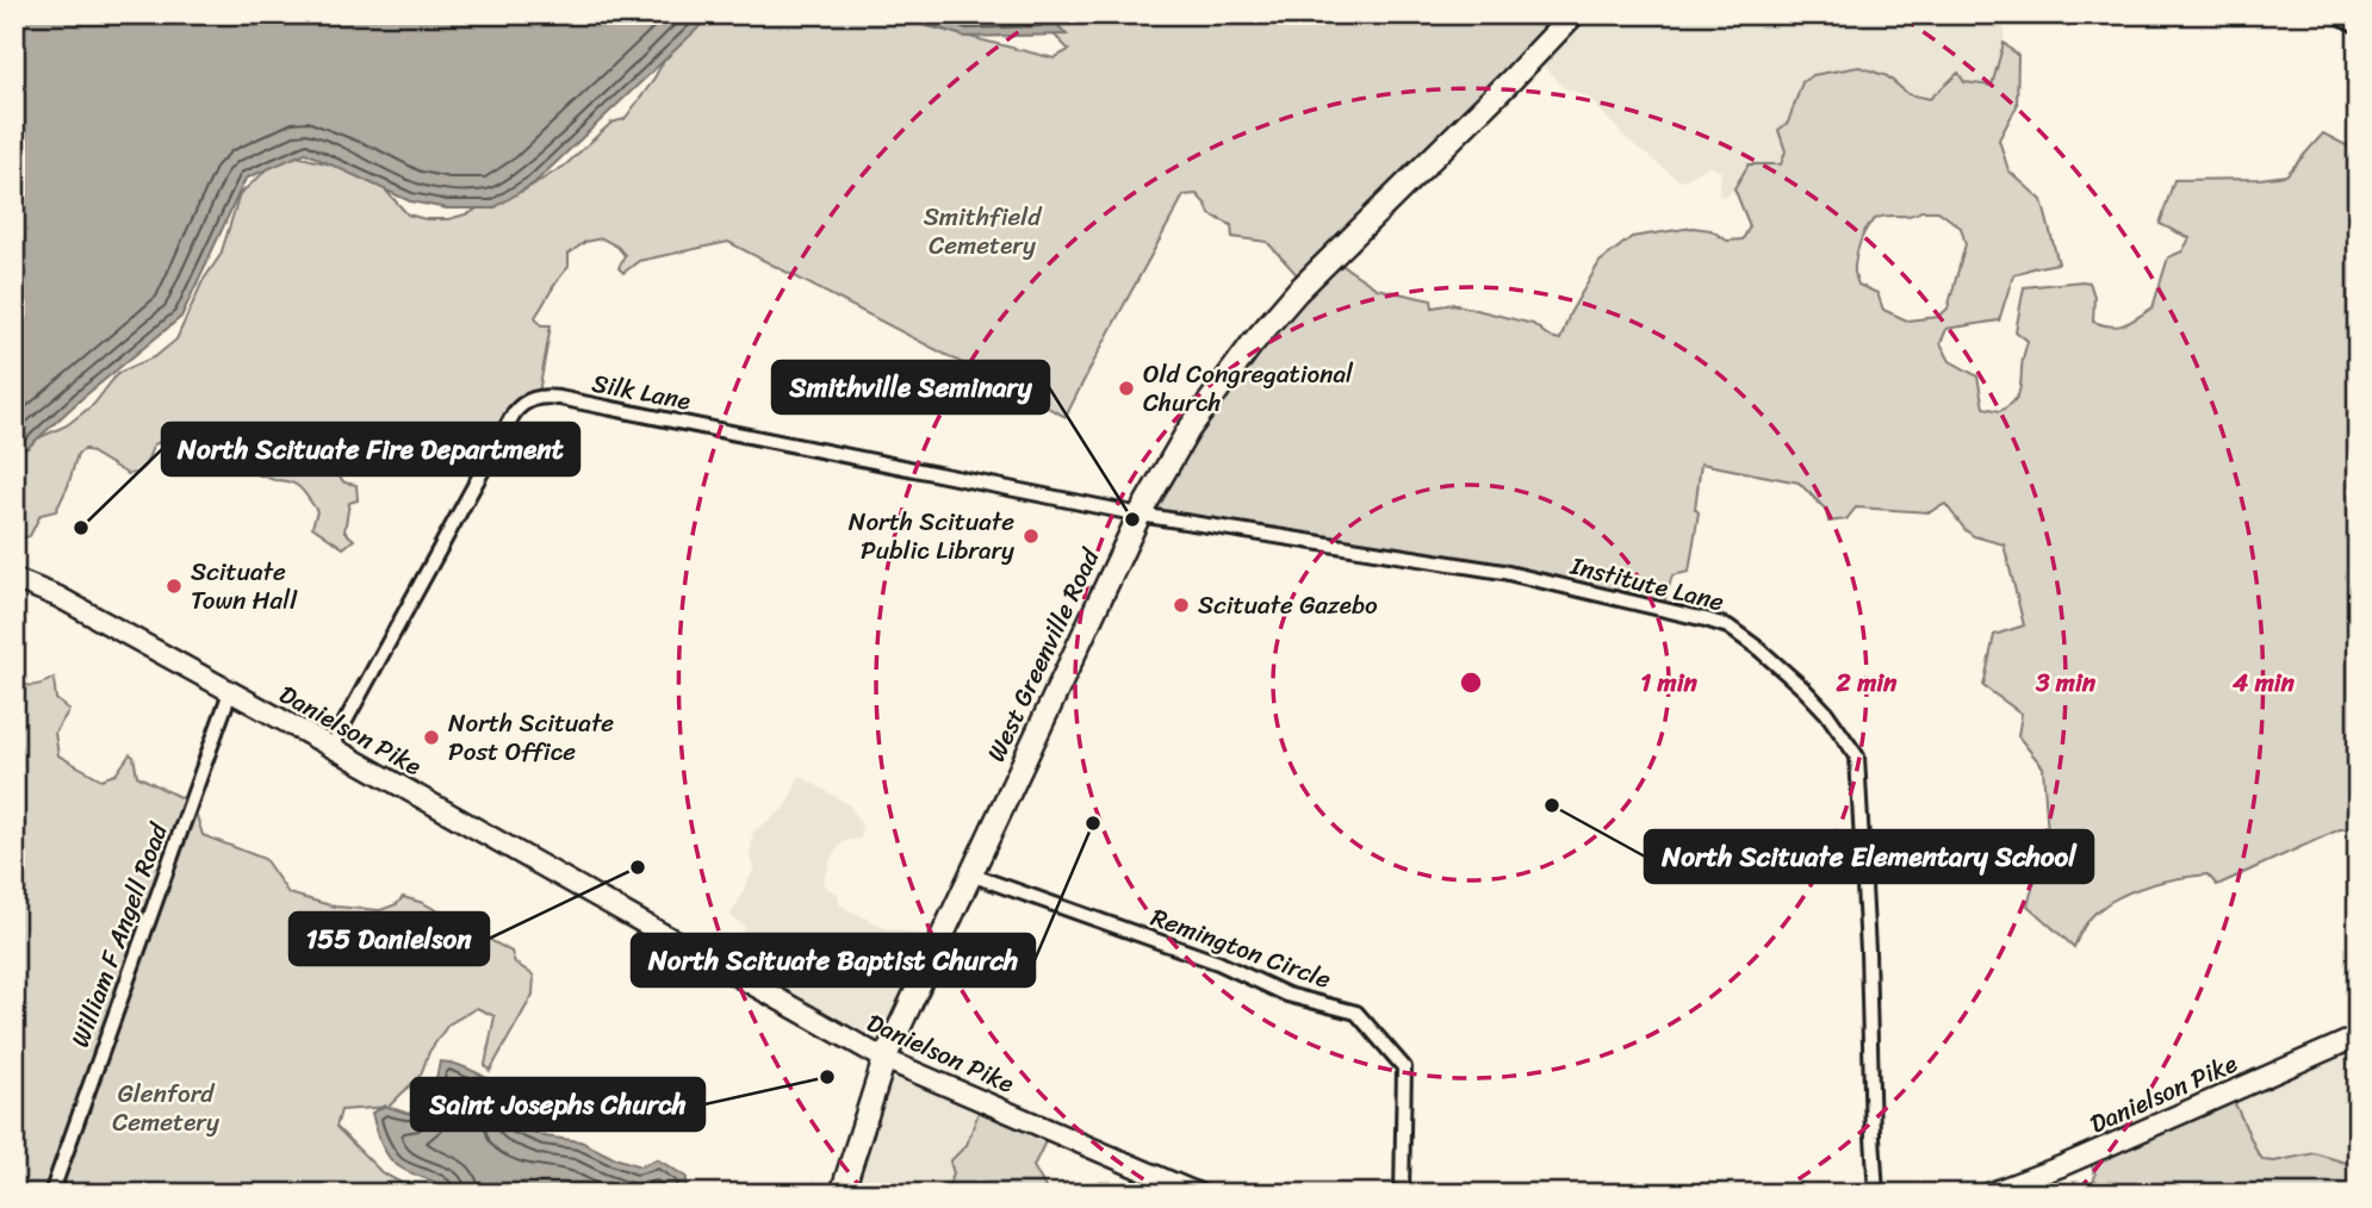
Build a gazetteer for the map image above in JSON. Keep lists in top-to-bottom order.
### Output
{
  "streets": {
    "main road": ["West Greenville Road", "Danielson Pike"],
    "street": [
      "Silk Lane",
      "Institute Lane",
      "William F Angell Road",
      "Remington Circle"
    ]
  },
  "crossings": [
    ["Silk Lane", "Institute Lane"],
    ["Silk Lane", "West Greenville Road"],
    ["Silk Lane", "Danielson Pike"],
    ["Institute Lane", "West Greenville Road"],
    ["West Greenville Road", "Danielson Pike"],
    ["West Greenville Road", "Remington Circle"],
    ["Danielson Pike", "William F Angell Road"]
  ],
  "parks": ["Smithfield Cemetery", "Glenford Cemetery"],
  "places": [
    "Old Congregational Church",
    "Smithville Seminary",
    "North Scituate Fire Department",
    "North Scituate Public Library",
    "Scituate Town Hall",
    "Scituate Gazebo",
    "North Scituate Post Office",
    "North Scituate Elementary School",
    "North Scituate Baptist Church",
    "155 Danielson",
    "Saint Josephs Church"
  ],
  "rings": [
    "1 min",
    "2 min",
    "3 min",
    "4 min"
  ]
}
